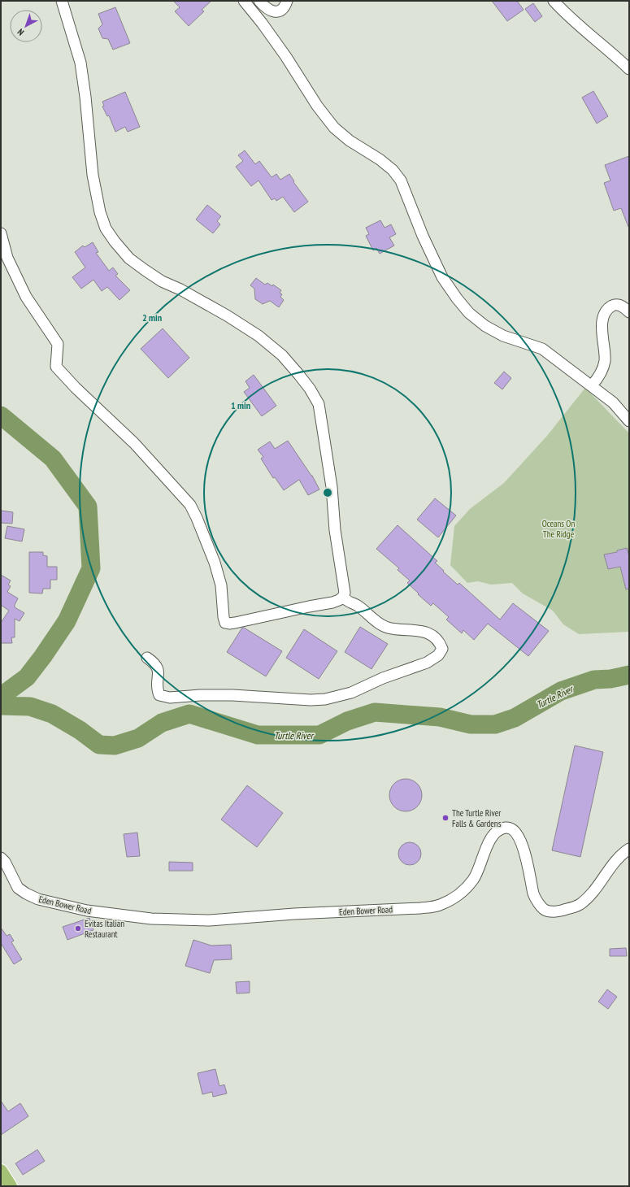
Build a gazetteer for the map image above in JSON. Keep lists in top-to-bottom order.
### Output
{
  "streets": {
    "street": ["Eden Bower Road"]
  },
  "water": ["Turtle River"],
  "parks": ["Oceans On The Ridge"],
  "places": ["The Turtle River Falls & Gardens", "Evitas Italian Restaurant"],
  "north": "bottom left",
  "rings": ["2 min", "1 min"]
}
